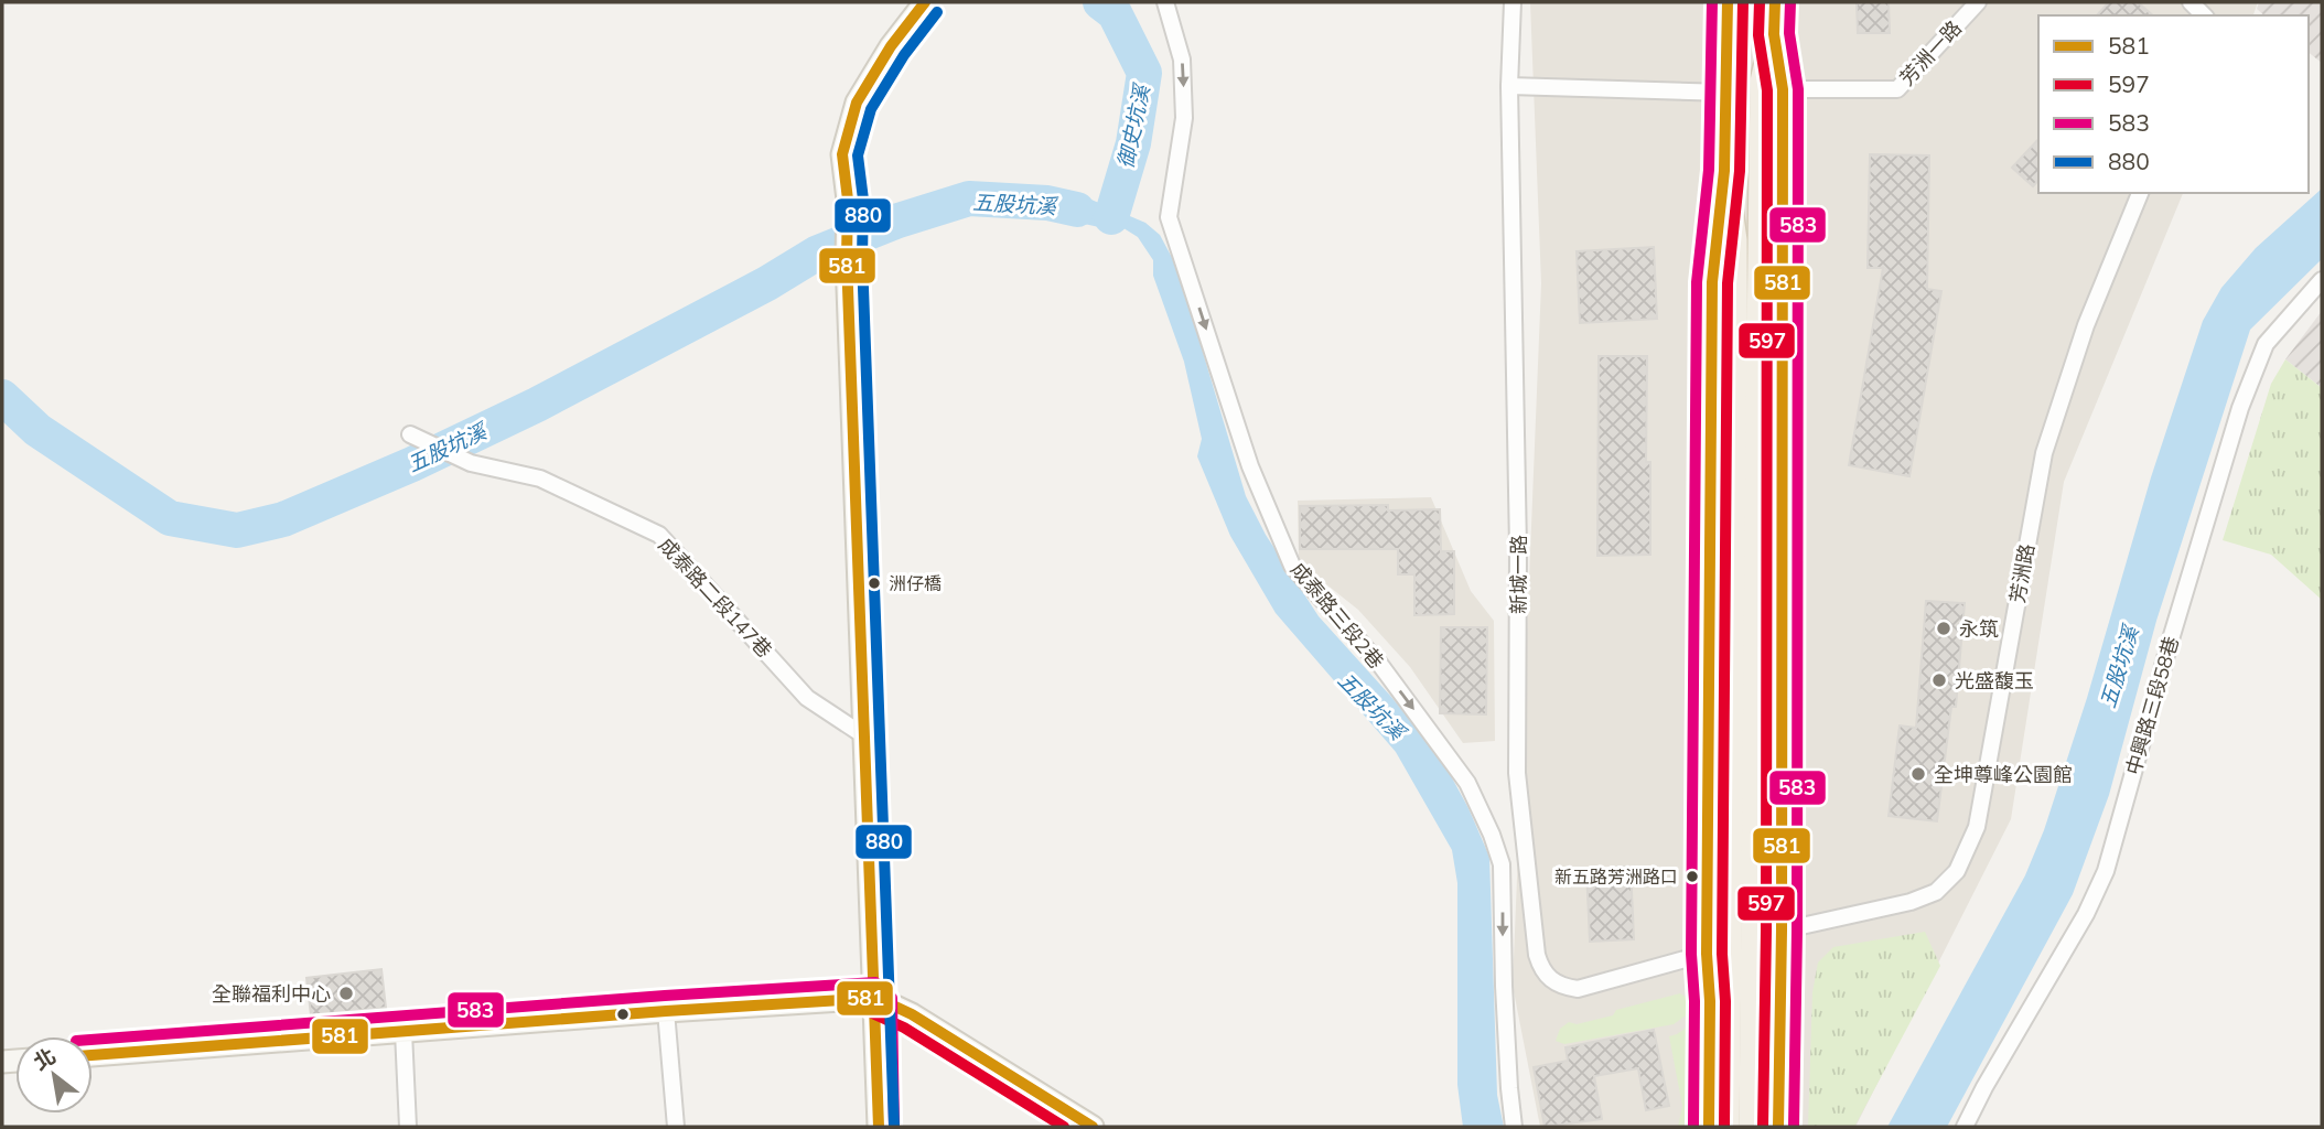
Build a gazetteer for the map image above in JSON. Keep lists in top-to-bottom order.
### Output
{
  "streets": {
    "street": [
      "芳洲一路",
      "芳洲路",
      "新城一路",
      "成泰路二段147巷",
      "成泰路三段2巷",
      "中興路三段58巷"
    ]
  },
  "crossings": [
    ["芳洲路", "新城一路"]
  ],
  "one_way": ["成泰路三段2巷"],
  "water": ["御史坑溪", "五股坑溪"],
  "places": [
    "洲仔橋",
    "永筑",
    "光盛馥玉",
    "全坤尊峰公園館",
    "新五路芳洲路口",
    "全聯福利中心"
  ],
  "lines": [
    "transit line 581",
    "transit line 597",
    "transit line 583",
    "transit line 880"
  ],
  "legend": [
    "581",
    "597",
    "583",
    "880"
  ],
  "north": "top left"
}
